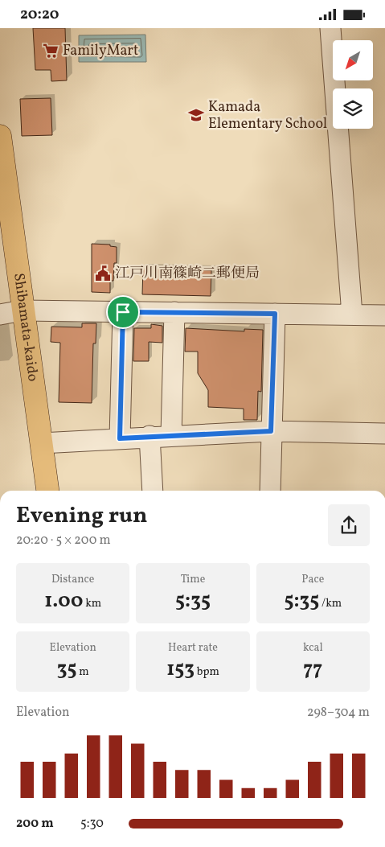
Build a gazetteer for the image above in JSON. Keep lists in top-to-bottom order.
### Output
{
  "streets": {
    "main road": ["Shibamata-kaido"]
  },
  "places": {
    "supermarket": ["FamilyMart"],
    "school or university": ["Kamada Elementary School"],
    "public building": ["江戸川南篠崎二郵便局"]
  },
  "north": "bottom left",
  "page": {
    "status": "20:20",
    "heading": ["Evening run", "20:20 · 5 × 200 m"],
    "stats": [
      ["Distance", "1.00 km"],
      ["Time", "5:35"],
      ["Pace", "5:35 /km"],
      ["Elevation", "35 m"],
      ["Heart rate", "153 bpm"],
      ["kcal", "77"]
    ],
    "chart": ["Elevation", "298–304 m"],
    "list": [
      {
        "name": "200 m",
        "note": "5:30"
      }
    ]
  }
}
